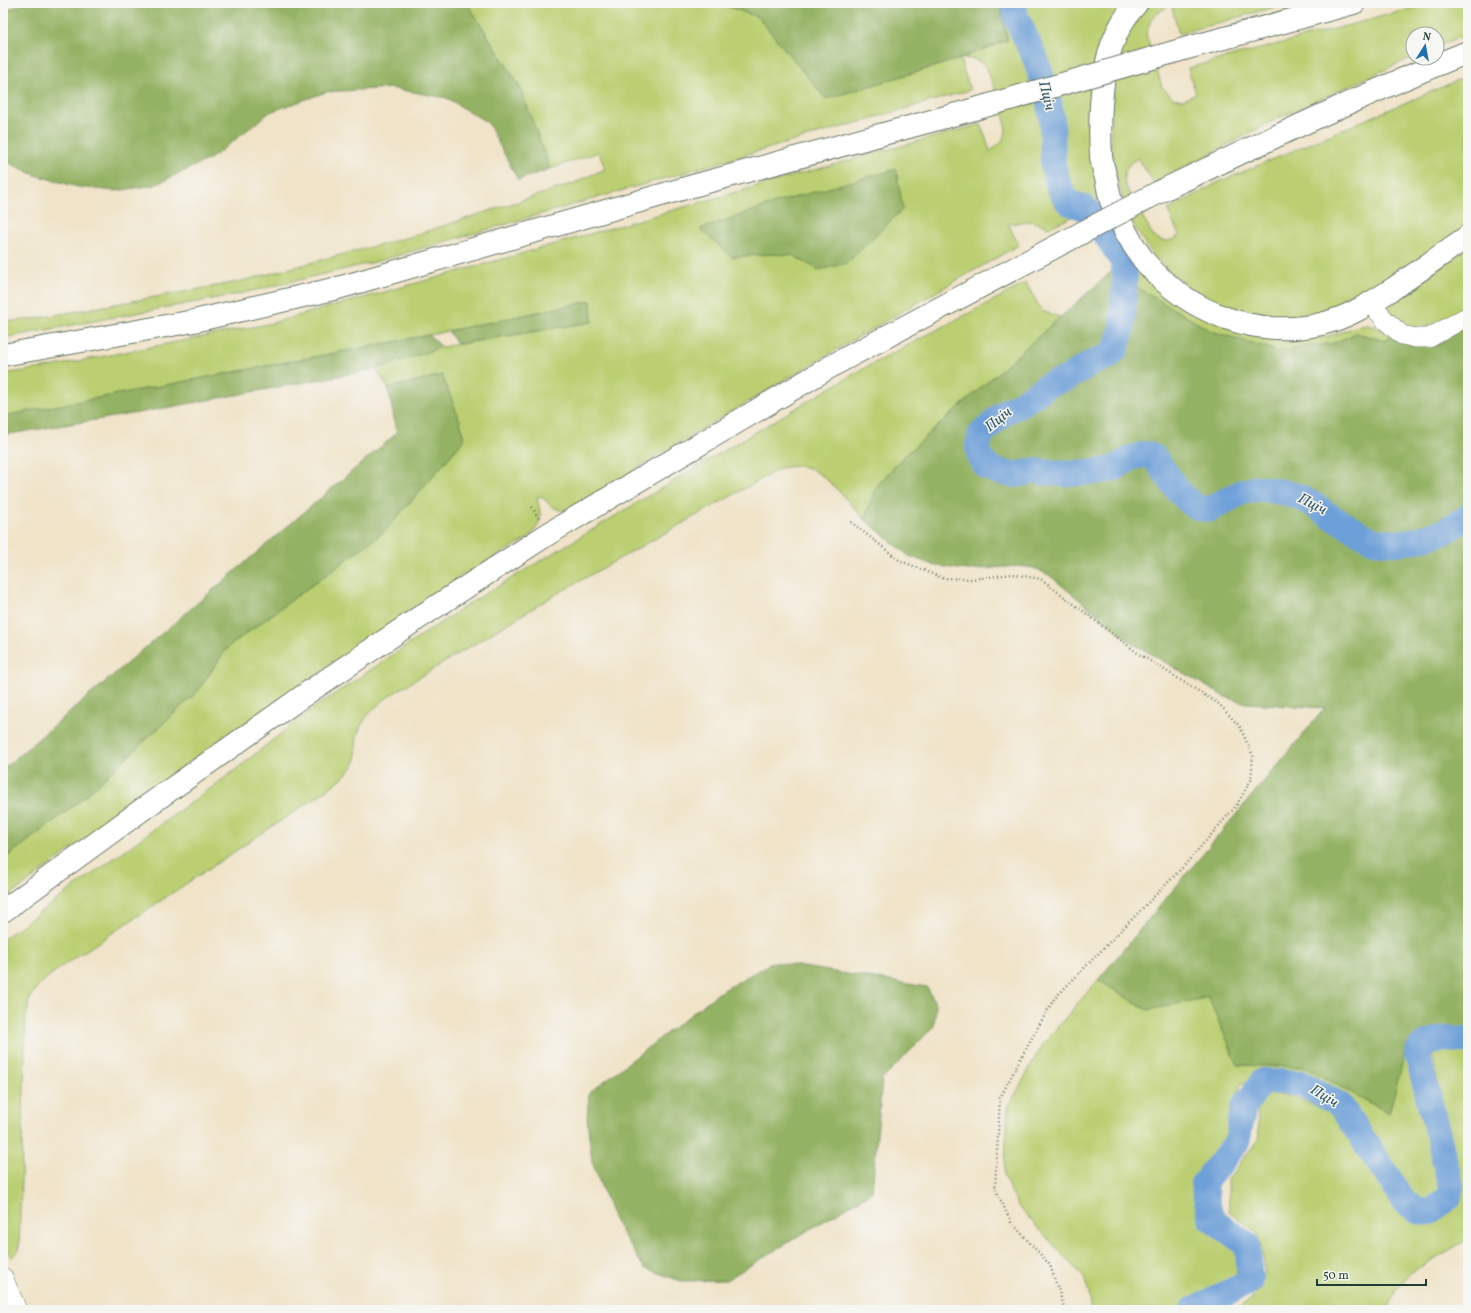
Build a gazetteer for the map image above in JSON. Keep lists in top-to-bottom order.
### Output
{
  "water": ["Пціч"],
  "scale_bar": "50 m",
  "north": "top"
}
